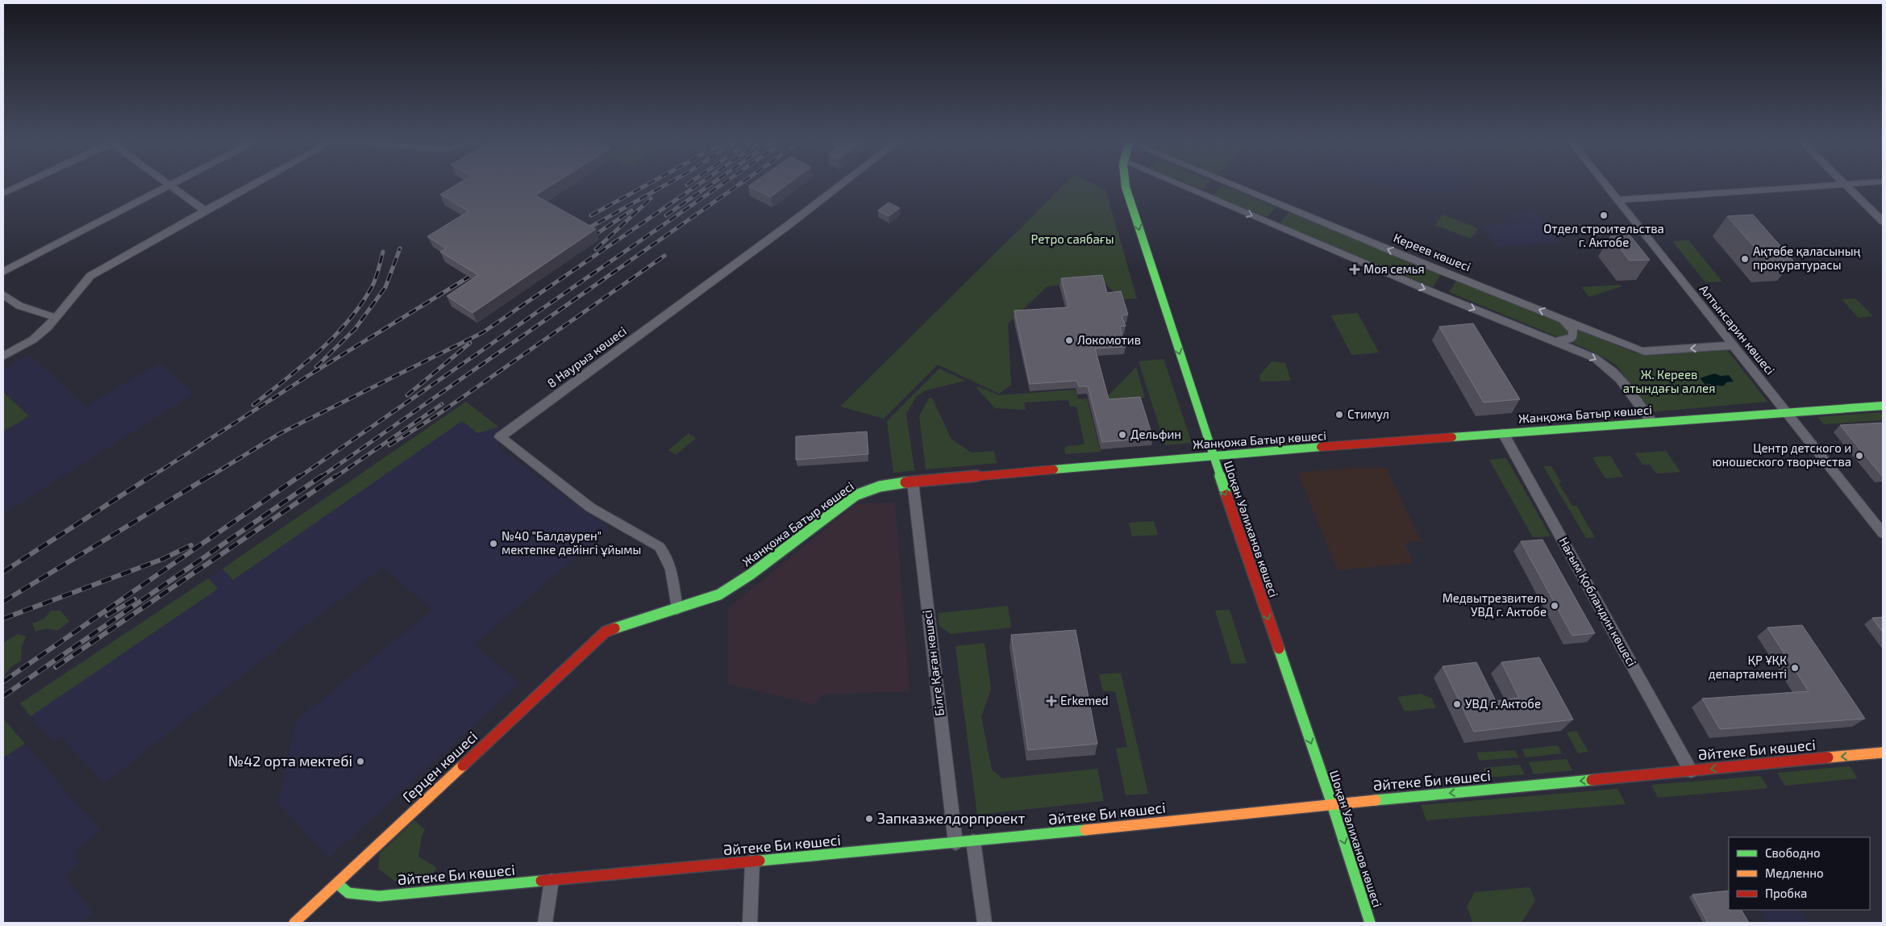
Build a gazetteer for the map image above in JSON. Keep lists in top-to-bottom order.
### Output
{
  "streets": {
    "street": [
      "Кереев көшесі",
      "Алтынсарин көшесі",
      "8 Наурыз көшесі",
      "Жанқожа Батыр көшесі",
      "Шоқан Уәлиханов көшесі",
      "Нағым Қобландин көшесі",
      "Білге Қаған көшесі",
      "Әйтеке Би көшесі",
      "Герцен көшесі"
    ]
  },
  "crossings": [
    ["Кереев көшесі", "Алтынсарин көшесі"],
    ["Алтынсарин көшесі", "Жанқожа Батыр көшесі"],
    ["8 Наурыз көшесі", "Жанқожа Батыр көшесі"],
    ["Жанқожа Батыр көшесі", "Шоқан Уәлиханов көшесі"],
    ["Жанқожа Батыр көшесі", "Нағым Қобландин көшесі"],
    ["Жанқожа Батыр көшесі", "Білге Қаған көшесі"],
    ["Жанқожа Батыр көшесі", "Герцен көшесі"],
    ["Шоқан Уәлиханов көшесі", "Әйтеке Би көшесі"],
    ["Нағым Қобландин көшесі", "Әйтеке Би көшесі"],
    ["Білге Қаған көшесі", "Әйтеке Би көшесі"],
    ["Әйтеке Би көшесі", "Герцен көшесі"]
  ],
  "one_way": ["Шоқан Уәлиханов көшесі", "Әйтеке Би көшесі"],
  "parks": ["Ретро саябағы", "Ж. Кереев атындағы аллея"],
  "places": {
    "other": [
      "Отдел строительства г. Актобе",
      "Ақтөбе қаласының прокуратурасы",
      "Локомотив",
      "Стимул",
      "Дельфин",
      "Центр детского и юношеского творчества",
      "№40 \"Балдәурен\" мектепке дейінгі ұйымы",
      "Медвытрезвитель УВД г. Актобе",
      "ҚР ҰҚК департаменті",
      "УВД г. Актобе",
      "№42 орта мектебі",
      "Запказжелдорпроект"
    ],
    "health": ["Моя семья", "Erkemed"]
  },
  "legend": ["Свободно", "Медленно", "Пробка"]
}
